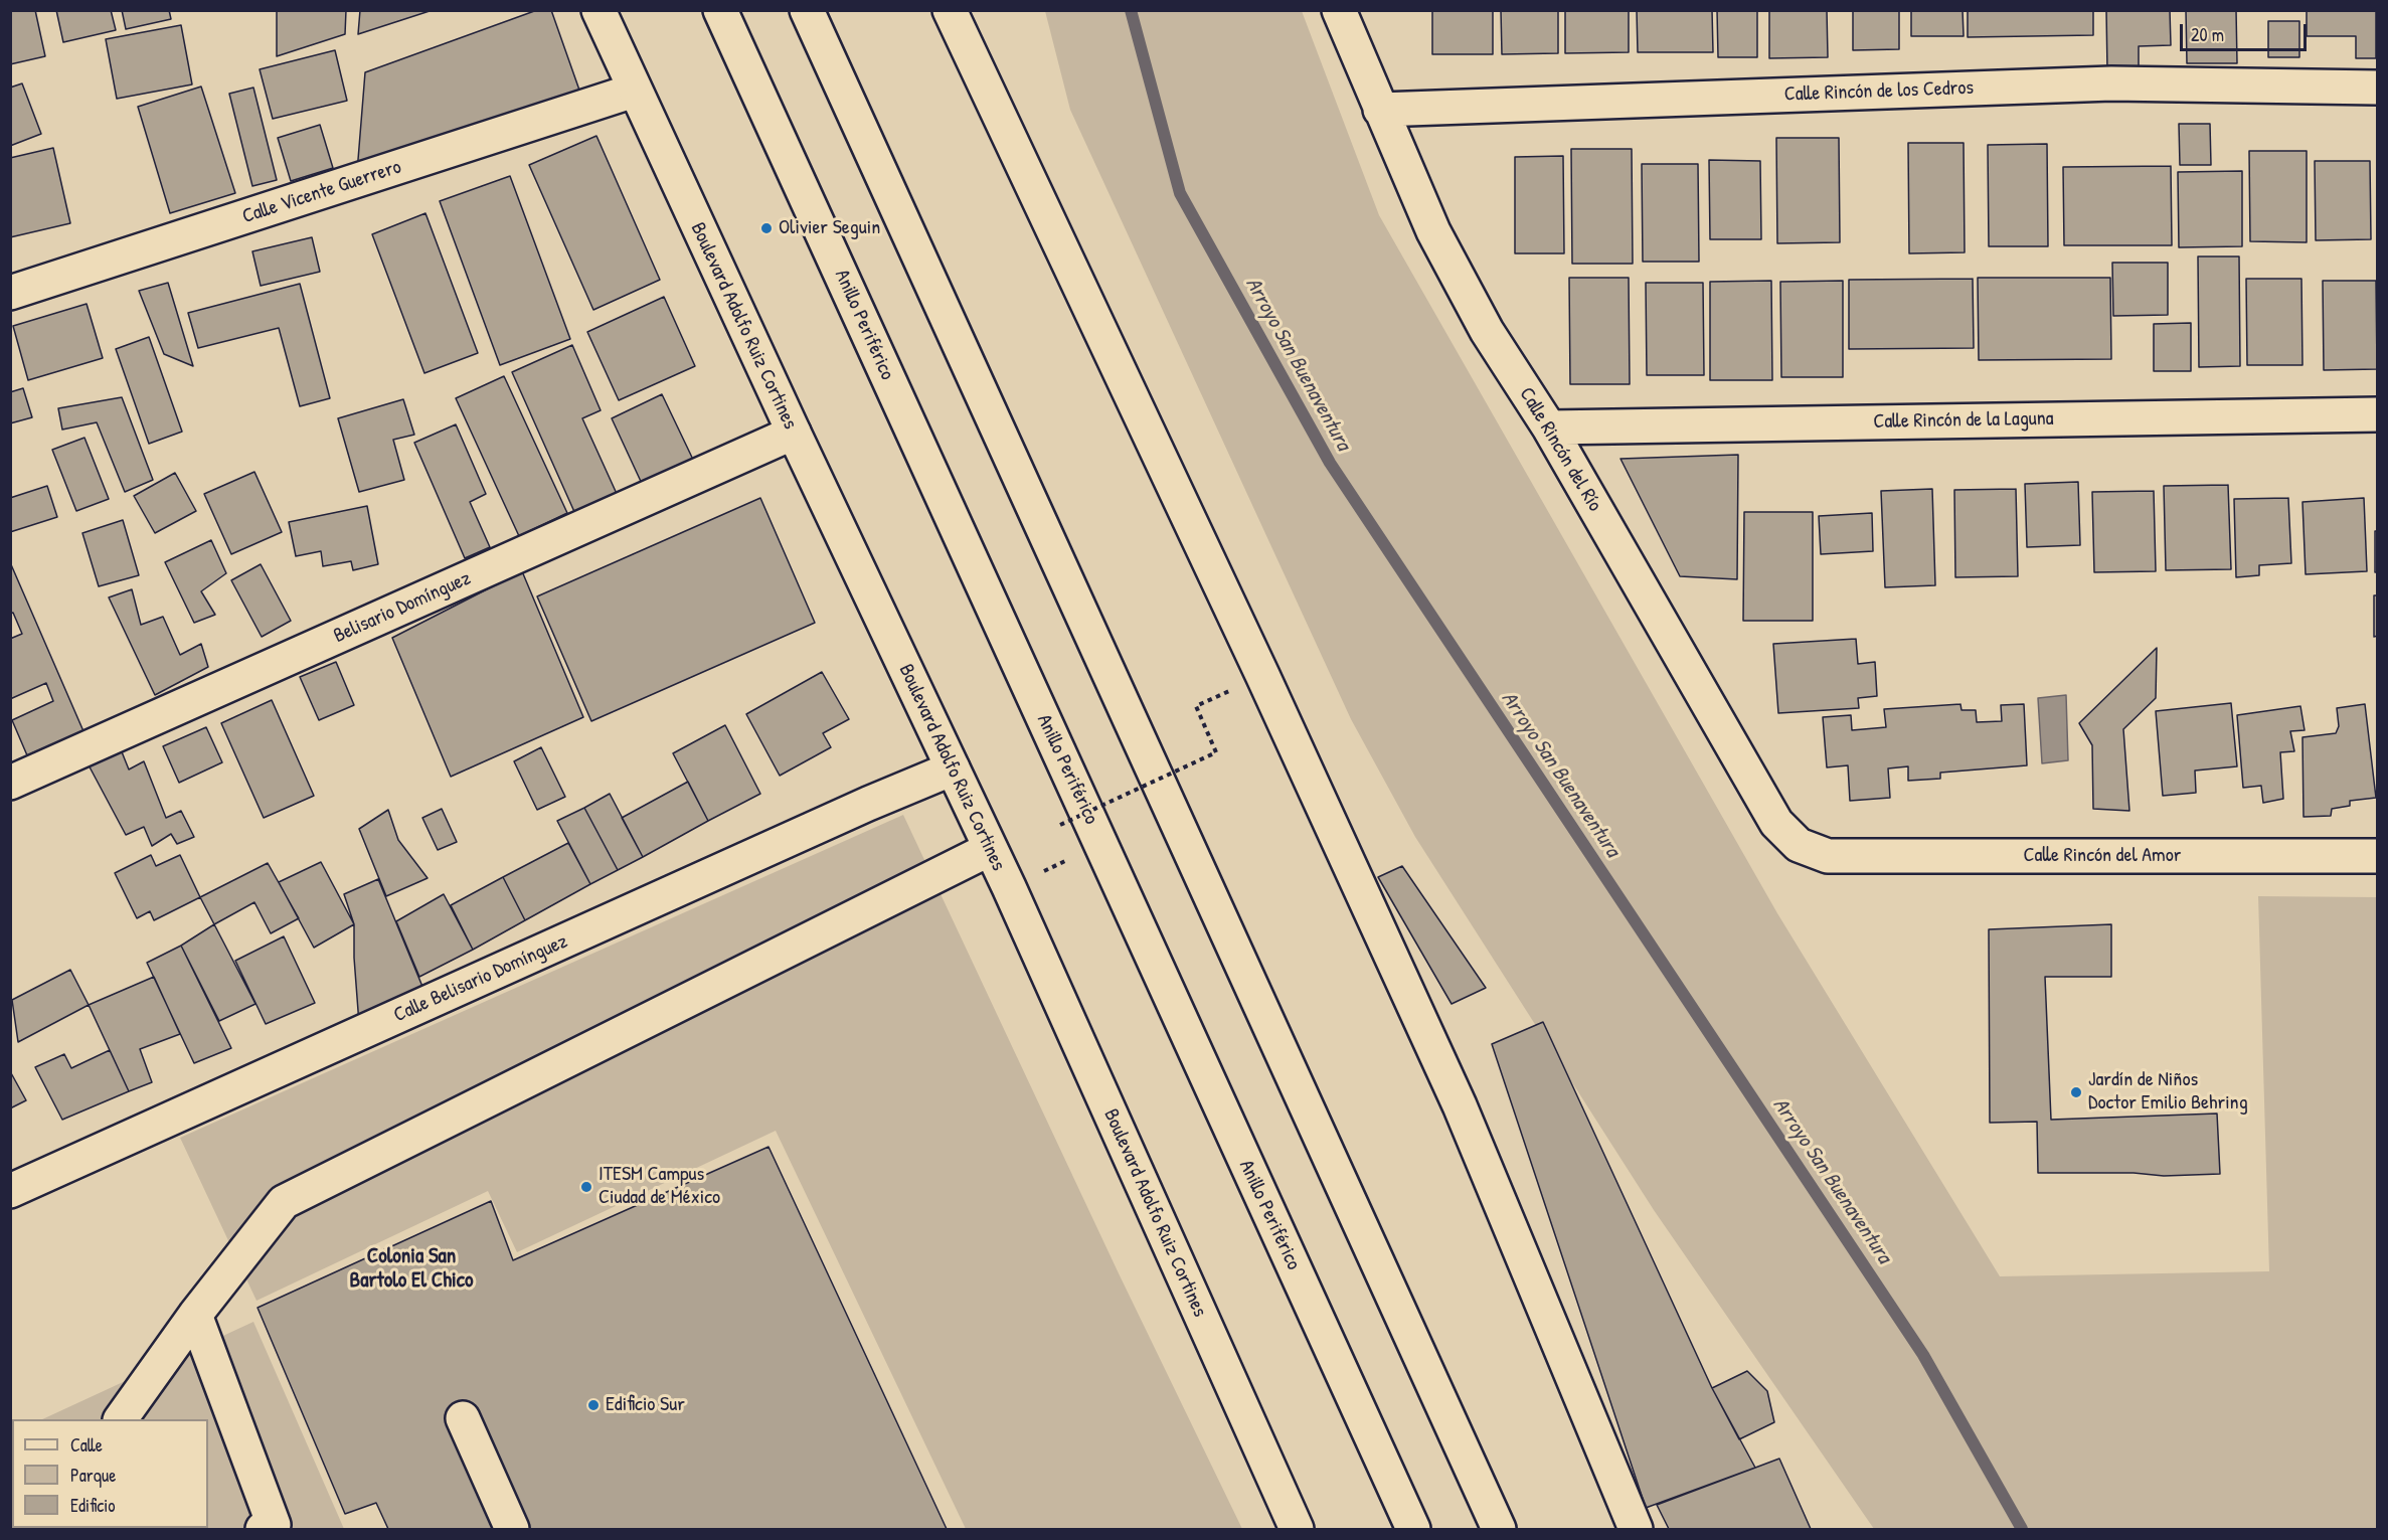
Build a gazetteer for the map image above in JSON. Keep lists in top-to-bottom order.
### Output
{
  "streets": {
    "main road": [
      "Calle Rincón de los Cedros",
      "Calle Vicente Guerrero",
      "Anillo Periférico",
      "Boulevard Adolfo Ruiz Cortines",
      "Calle Rincón de la Laguna",
      "Calle Rincón del Río",
      "Belisario Domínguez",
      "Calle Rincón del Amor",
      "Calle Belisario Domínguez"
    ]
  },
  "crossings": [
    ["Calle Rincón de los Cedros", "Calle Rincón del Río"],
    ["Calle Vicente Guerrero", "Boulevard Adolfo Ruiz Cortines"],
    ["Boulevard Adolfo Ruiz Cortines", "Belisario Domínguez"],
    ["Boulevard Adolfo Ruiz Cortines", "Calle Belisario Domínguez"],
    ["Calle Rincón de la Laguna", "Calle Rincón del Río"],
    ["Calle Rincón del Río", "Calle Rincón del Amor"]
  ],
  "districts": ["Colonia San Bartolo El Chico"],
  "water": ["Arroyo San Buenaventura"],
  "places": [
    "Olivier Seguin",
    "Jardín de Niños Doctor Emilio Behring",
    "ITESM Campus Ciudad de México",
    "Edificio Sur"
  ],
  "legend": ["Calle", "Parque", "Edificio"],
  "scale_bar": "20 m"
}
